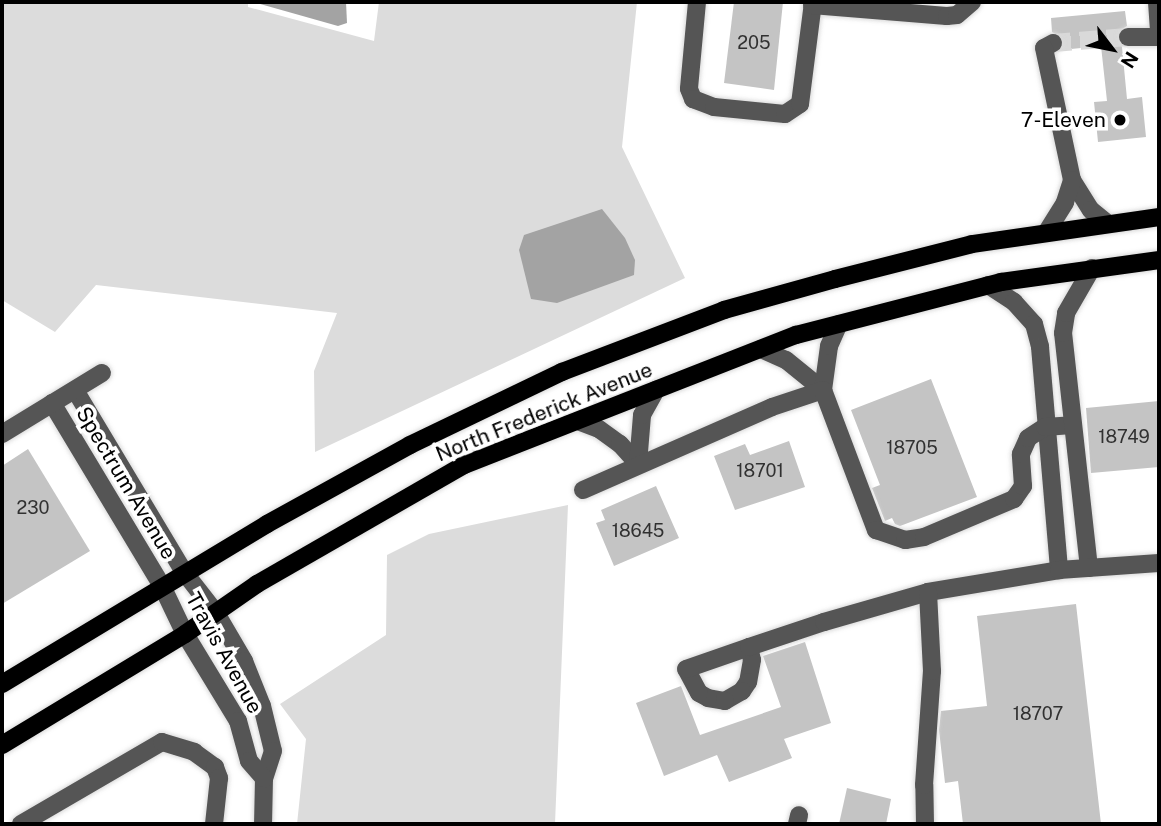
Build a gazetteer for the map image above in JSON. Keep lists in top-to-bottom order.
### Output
{
  "streets": {
    "main road": ["North Frederick Avenue"],
    "street": ["Spectrum Avenue", "Travis Avenue"]
  },
  "crossings": [
    ["North Frederick Avenue", "Spectrum Avenue"],
    ["North Frederick Avenue", "Travis Avenue"],
    ["Spectrum Avenue", "Travis Avenue"]
  ],
  "places": ["7-Eleven"],
  "house_numbers": [
    "205",
    "18749",
    "18705",
    "18701",
    "230",
    "18645",
    "18707"
  ],
  "north": "bottom right"
}
